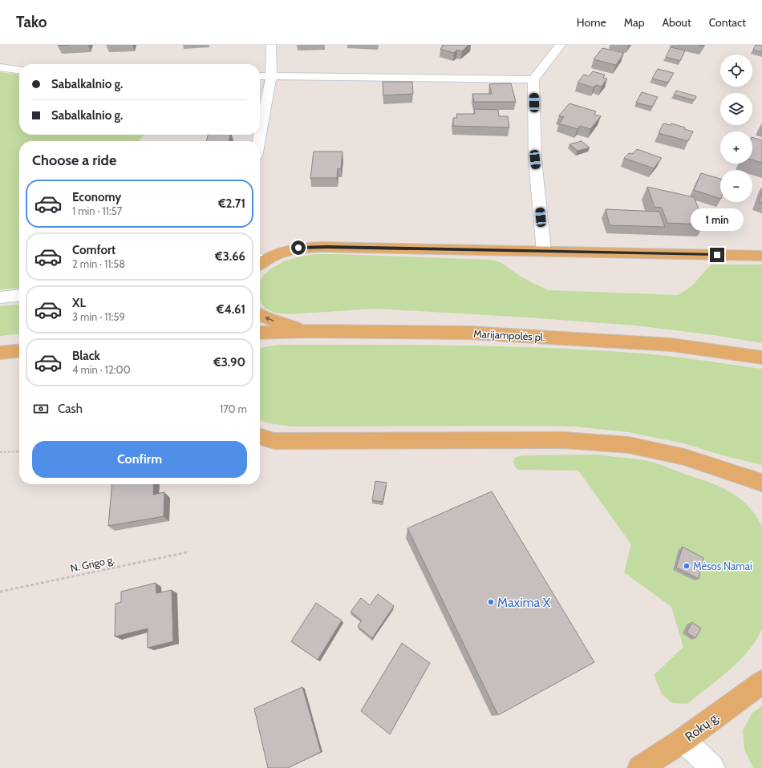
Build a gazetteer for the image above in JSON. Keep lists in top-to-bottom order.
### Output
{
  "streets": {
    "main road": ["Marijampolės pl.", "Rokų g."],
    "path": ["N. Grigo g."]
  },
  "places": ["Mėsos Namai", "Maxima X"],
  "page": {
    "header": "Tako",
    "nav": [
      "Home",
      "Map",
      "About",
      "Contact"
    ],
    "map_buttons": ["+", "−"],
    "banner": ["Sabalkalnio g.", "Sabalkalnio g."],
    "heading": "Choose a ride",
    "list": [
      {
        "name": "Economy",
        "note": "1 min · 11:57",
        "value": "€2.71"
      },
      {
        "name": "Comfort",
        "note": "2 min · 11:58",
        "value": "€3.66"
      },
      {
        "name": "XL",
        "note": "3 min · 11:59",
        "value": "€4.61"
      },
      {
        "name": "Black",
        "note": "4 min · 12:00",
        "value": "€3.90"
      }
    ],
    "bubble": "1 min",
    "pay": ["Cash", "170 m"],
    "buttons": "Confirm"
  }
}
